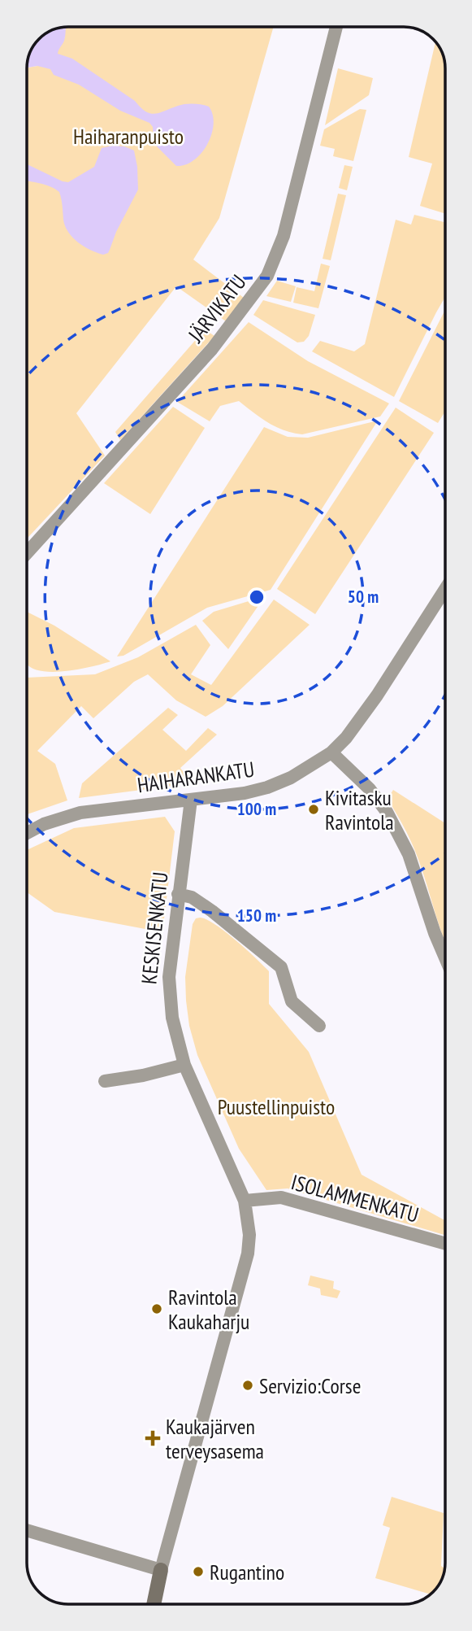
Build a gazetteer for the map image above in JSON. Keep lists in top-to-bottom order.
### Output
{
  "streets": {
    "street": [
      "JÄRVIKATU",
      "HAIHARANKATU",
      "KESKISENKATU",
      "ISOLAMMENKATU"
    ]
  },
  "crossings": [
    ["HAIHARANKATU", "KESKISENKATU"],
    ["KESKISENKATU", "ISOLAMMENKATU"]
  ],
  "parks": ["Haiharanpuisto", "Puustellinpuisto"],
  "places": {
    "other": [
      "Kivitasku Ravintola",
      "Ravintola Kaukaharju",
      "Servizio:Corse",
      "Rugantino"
    ],
    "health": ["Kaukajärven terveysasema"]
  },
  "rings": ["50 m", "100 m", "150 m"]
}
